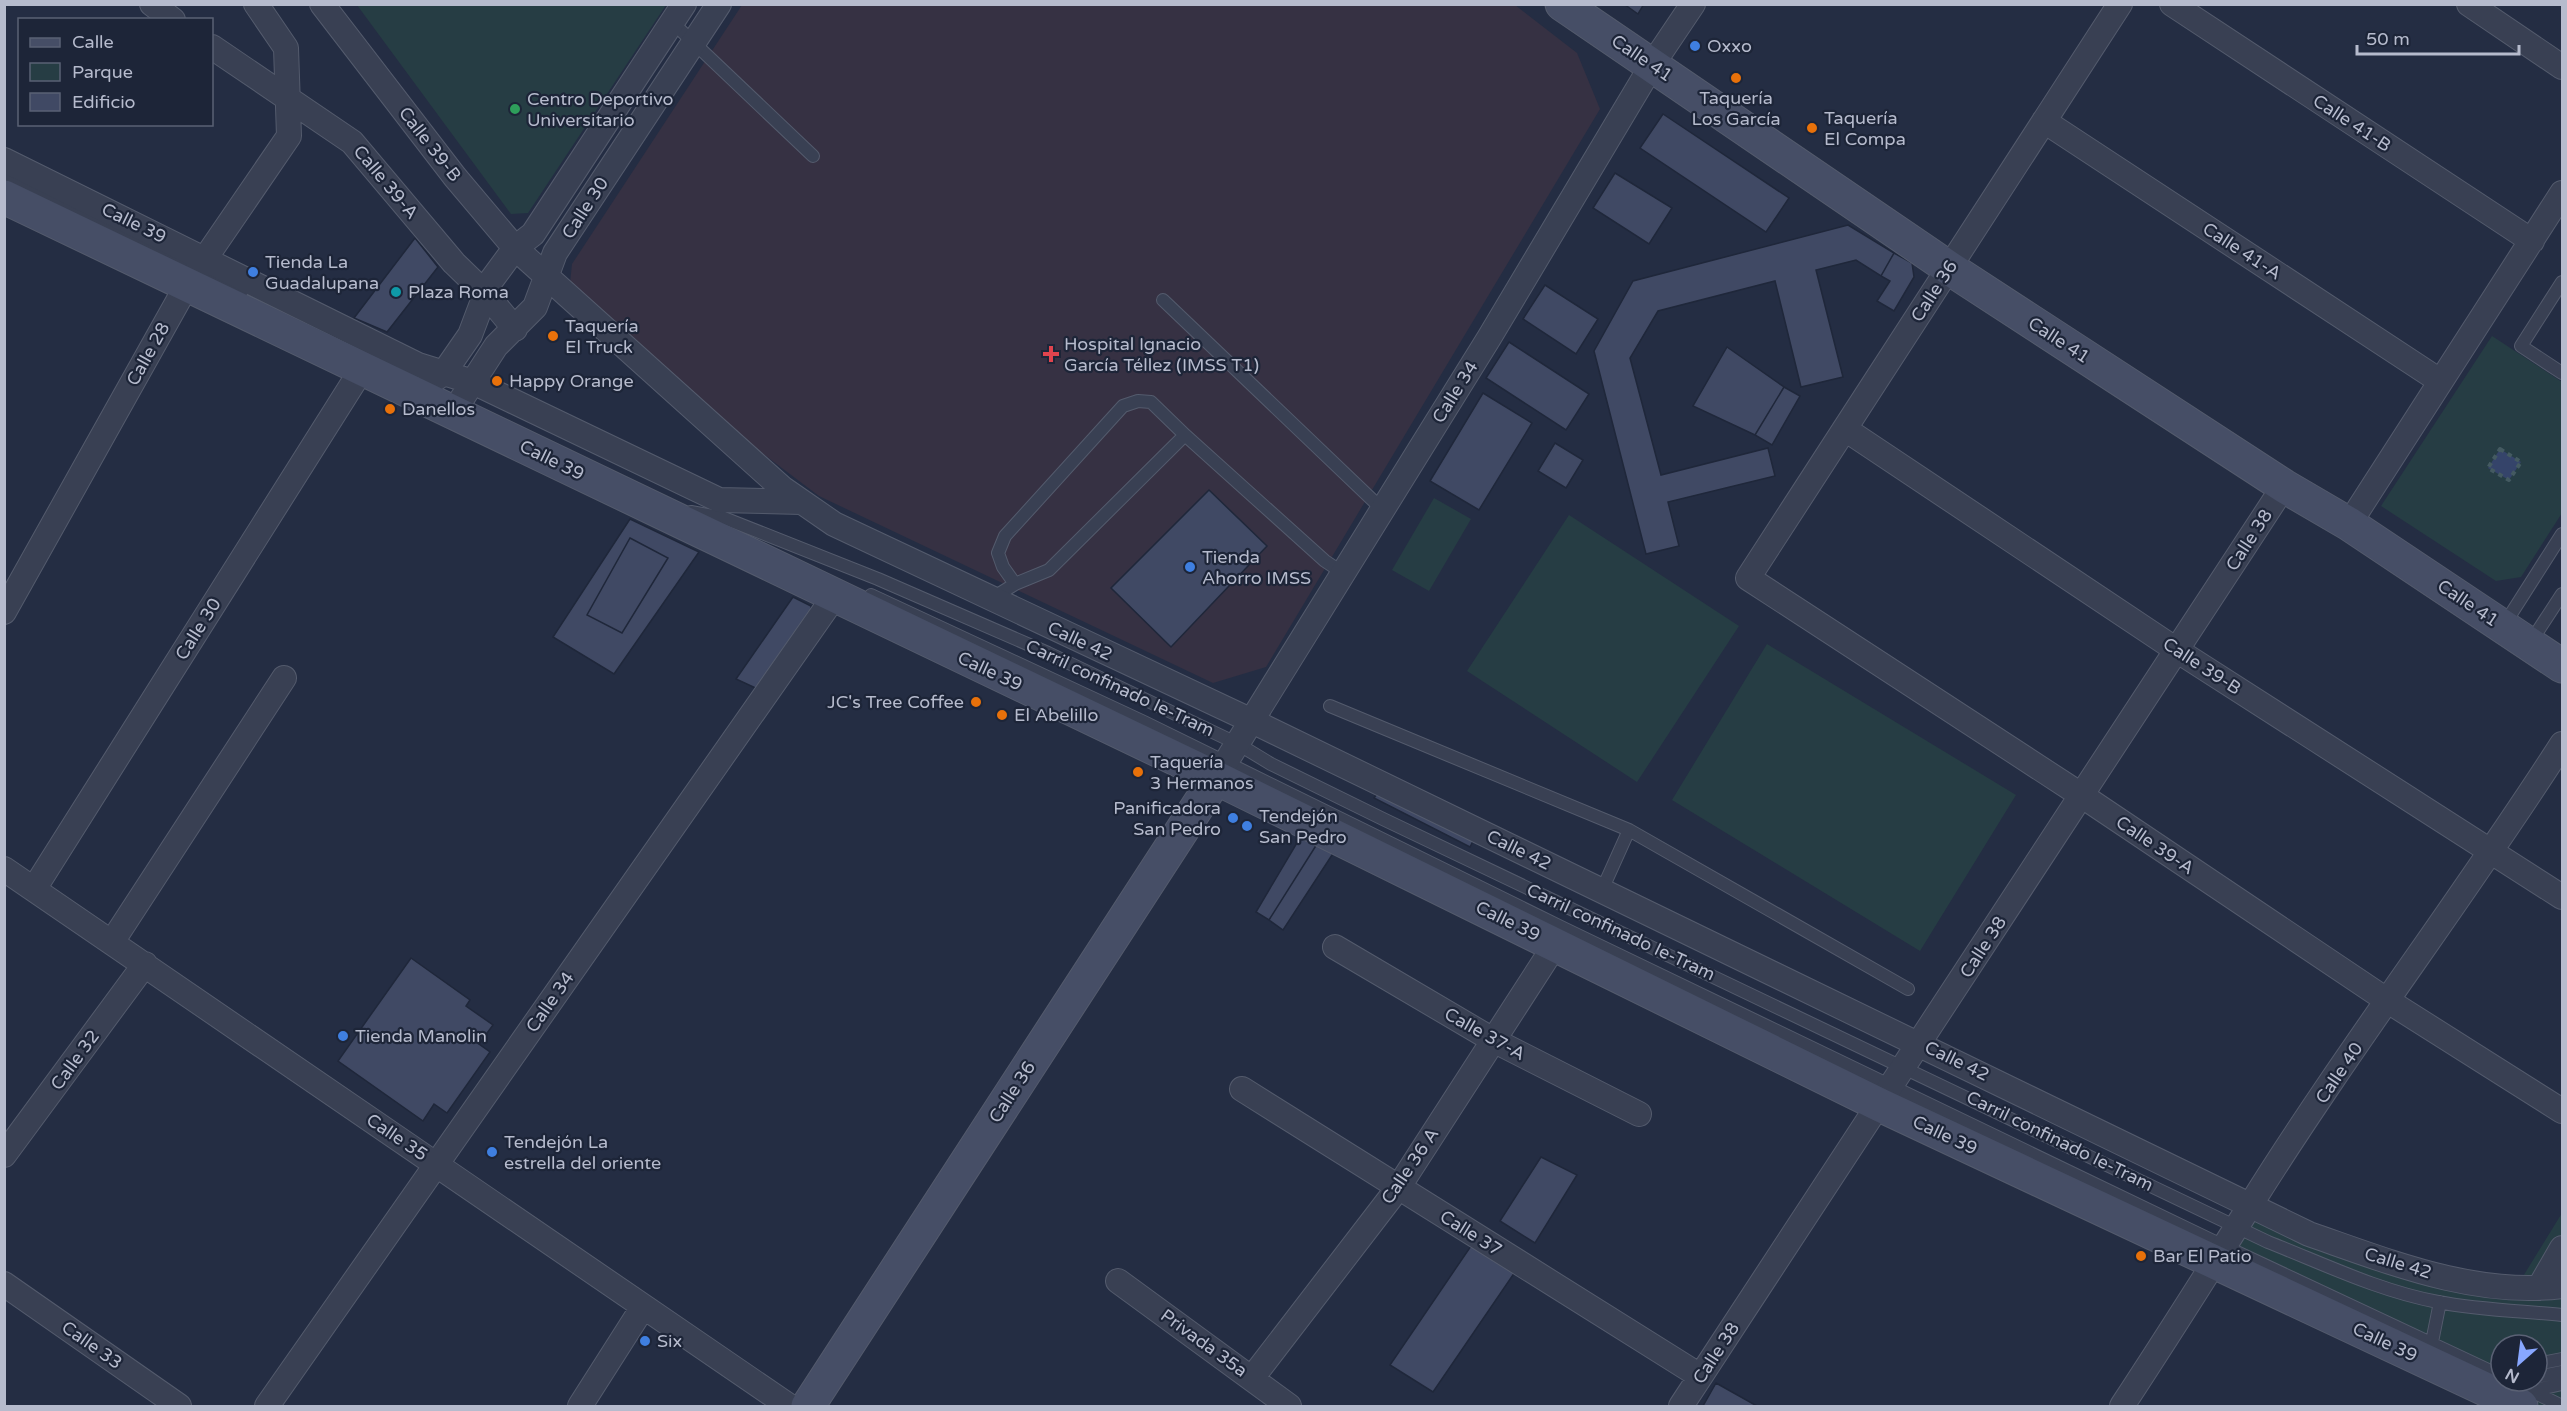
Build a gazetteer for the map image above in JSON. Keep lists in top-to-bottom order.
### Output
{
  "streets": {
    "main road": ["Calle 41", "Calle 39", "Calle 36"],
    "street": [
      "Calle 41-B",
      "Calle 39-B",
      "Calle 39-A",
      "Calle 30",
      "Calle 41-A",
      "Calle 28",
      "Calle 34",
      "Calle 38",
      "Calle 42",
      "Calle 37-A",
      "Calle 32",
      "Calle 40",
      "Calle 35",
      "Calle 36 A",
      "Calle 37",
      "Privada 35a",
      "Calle 33"
    ],
    "lane": ["Carril confinado Ie-Tram"]
  },
  "crossings": [
    ["Calle 41", "Calle 36"],
    ["Calle 41", "Calle 34"],
    ["Calle 41", "Calle 38"],
    ["Calle 39-B", "Calle 30"],
    ["Calle 39-B", "Calle 36"],
    ["Calle 39-B", "Calle 38"],
    ["Calle 39-B", "Calle 42"],
    ["Calle 39-B", "Calle 40"],
    ["Calle 39-A", "Calle 30"],
    ["Calle 39-A", "Calle 36"],
    ["Calle 39-A", "Calle 28"],
    ["Calle 39-A", "Calle 38"],
    ["Calle 39-A", "Calle 40"],
    ["Calle 30", "Calle 39"],
    ["Calle 30", "Calle 42"],
    ["Calle 30", "Calle 35"],
    ["Calle 39", "Calle 36"],
    ["Calle 39", "Calle 28"],
    ["Calle 39", "Calle 34"],
    ["Calle 39", "Calle 38"],
    ["Calle 39", "Carril confinado Ie-Tram"],
    ["Calle 39", "Calle 40"],
    ["Calle 39", "Calle 36 A"],
    ["Calle 41-A", "Calle 36"],
    ["Calle 36", "Calle 34"],
    ["Calle 36", "Carril confinado Ie-Tram"],
    ["Calle 34", "Calle 42"],
    ["Calle 34", "Carril confinado Ie-Tram"],
    ["Calle 34", "Calle 35"],
    ["Calle 38", "Calle 42"],
    ["Calle 38", "Carril confinado Ie-Tram"],
    ["Calle 38", "Calle 37"],
    ["Calle 42", "Calle 40"],
    ["Carril confinado Ie-Tram", "Calle 40"],
    ["Calle 37-A", "Calle 36 A"],
    ["Calle 32", "Calle 35"],
    ["Calle 36 A", "Calle 37"],
    ["Calle 36 A", "Privada 35a"]
  ],
  "places": {
    "other": [
      "Oxxo",
      "Taquería Los García",
      "Centro Deportivo Universitario",
      "Taquería El Compa",
      "Tienda La Guadalupana",
      "Plaza Roma",
      "Taquería El Truck",
      "Happy Orange",
      "Danellos",
      "Tienda Ahorro IMSS",
      "JC's Tree Coffee",
      "El Abelillo",
      "Taquería 3 Hermanos",
      "Panificadora San Pedro",
      "Tendejón San Pedro",
      "Tienda Manolin",
      "Tendejón La estrella del oriente",
      "Bar El Patio",
      "Six"
    ],
    "health": ["Hospital Ignacio García Téllez (IMSS T1)"]
  },
  "legend": ["Calle", "Parque", "Edificio"],
  "scale_bar": "50 m",
  "north": "bottom left"
}
